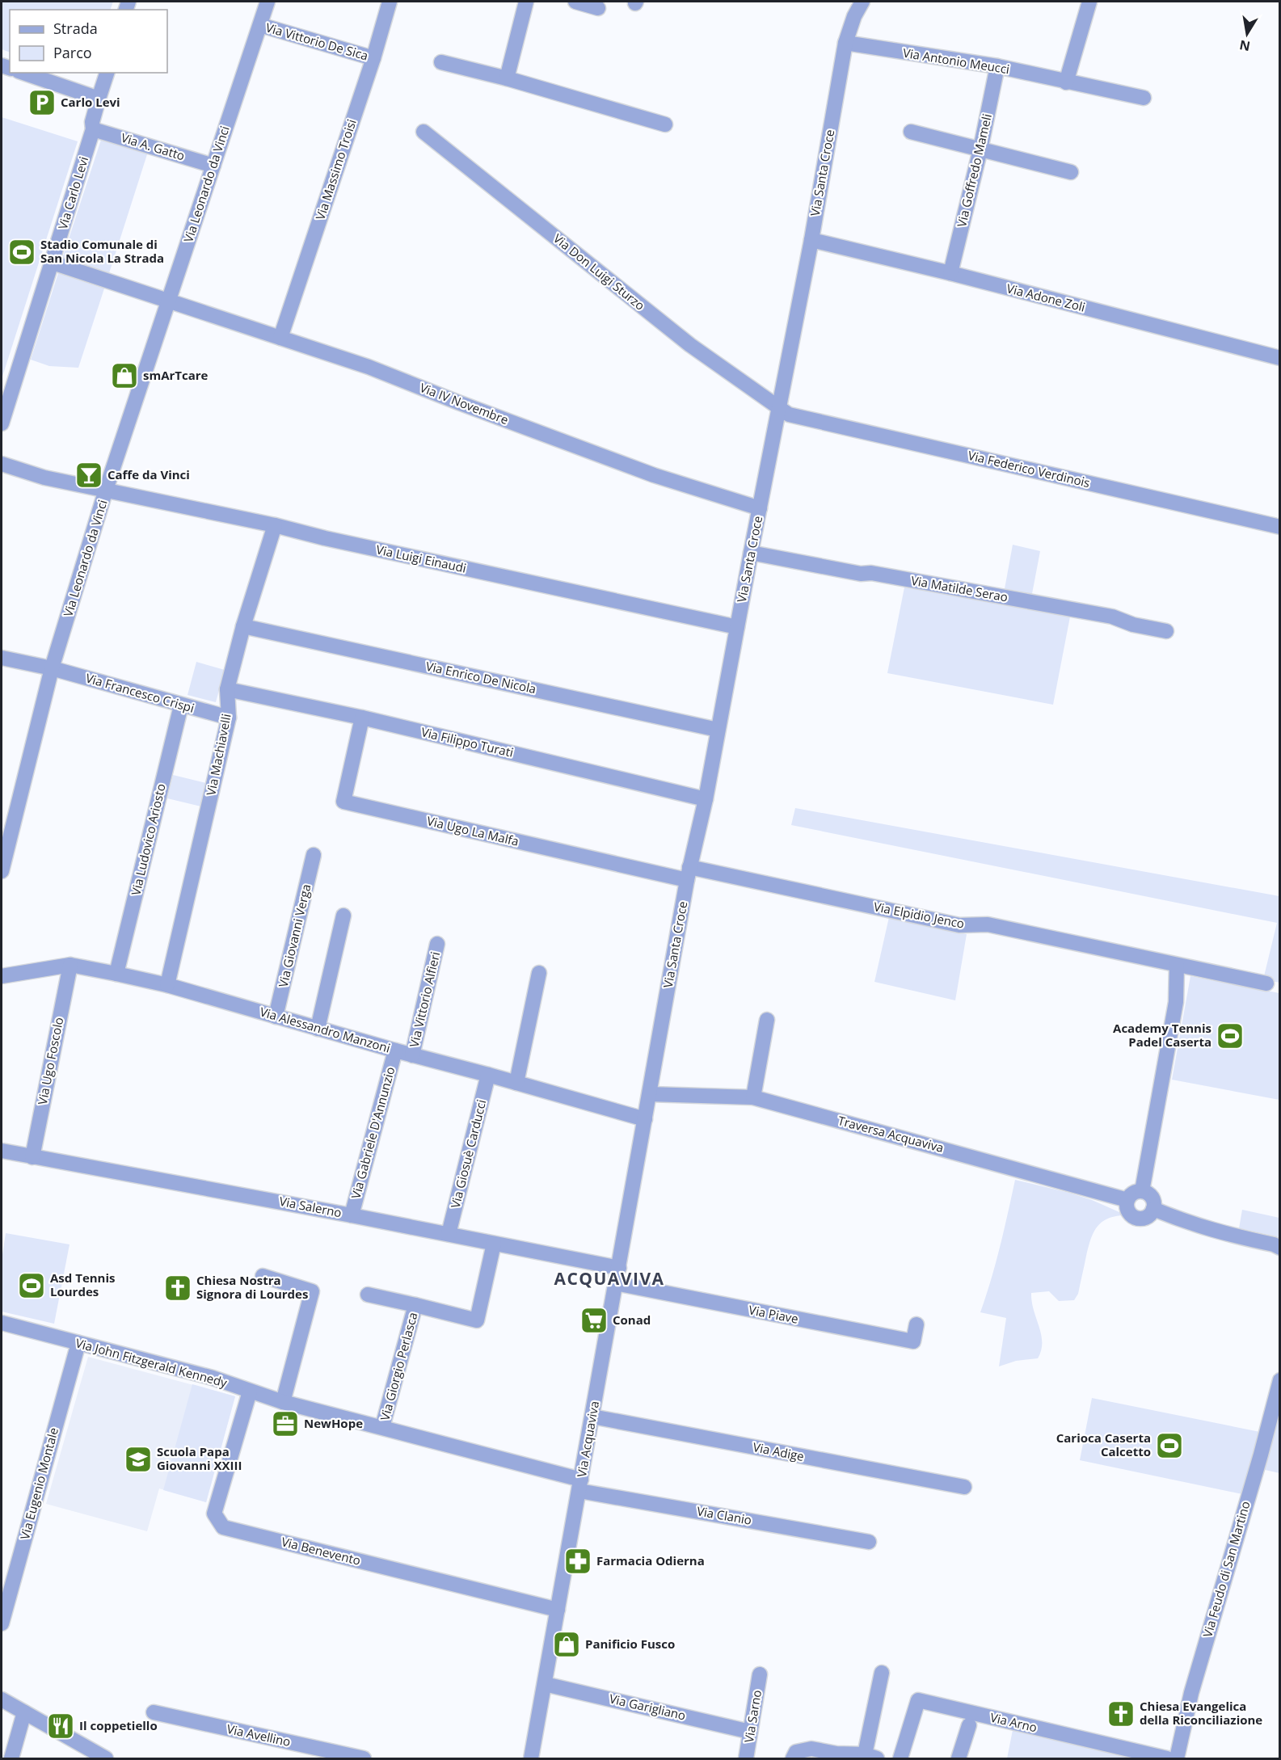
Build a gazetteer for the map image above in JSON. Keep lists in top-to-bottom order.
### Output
{
  "streets": {
    "street": [
      "Via Vittorio De Sica",
      "Via Antonio Meucci",
      "Via A. Gatto",
      "Via Massimo Troisi",
      "Via Goffredo Mameli",
      "Via Santa Croce",
      "Via Leonardo da Vinci",
      "Via Carlo Levi",
      "Via Don Luigi Sturzo",
      "Via Adone Zoli",
      "Via IV Novembre",
      "Via Federico Verdinois",
      "Via Luigi Einaudi",
      "Via Matilde Serao",
      "Via Enrico De Nicola",
      "Via Francesco Crispi",
      "Via Filippo Turati",
      "Via Machiavelli",
      "Via Ugo La Malfa",
      "Via Ludovico Ariosto",
      "Via Elpidio Jenco",
      "Via Giovanni Verga",
      "Via Vittorio Alfieri",
      "Via Alessandro Manzoni",
      "Via Ugo Foscolo",
      "Via Gabriele D'Annunzio",
      "Traversa Acquaviva",
      "Via Giosuè Carducci",
      "Via Salerno",
      "Via Piave",
      "Via John Fitzgerald Kennedy",
      "Via Giorgio Perlasca",
      "Via Acquaviva",
      "Via Adige",
      "Via Eugenio Montale",
      "Via Clanio",
      "Via Benevento",
      "Via Feudo di San Martino",
      "Via Garigliano",
      "Via Sarno",
      "Via Arno",
      "Via Avellino"
    ]
  },
  "crossings": [
    ["Via Vittorio De Sica", "Via Massimo Troisi"],
    ["Via Vittorio De Sica", "Via Leonardo da Vinci"],
    ["Via Antonio Meucci", "Via Goffredo Mameli"],
    ["Via Antonio Meucci", "Via Santa Croce"],
    ["Via A. Gatto", "Via Leonardo da Vinci"],
    ["Via A. Gatto", "Via Carlo Levi"],
    ["Via Massimo Troisi", "Via IV Novembre"],
    ["Via Goffredo Mameli", "Via Adone Zoli"],
    ["Via Santa Croce", "Via Don Luigi Sturzo"],
    ["Via Santa Croce", "Via Adone Zoli"],
    ["Via Santa Croce", "Via IV Novembre"],
    ["Via Santa Croce", "Via Federico Verdinois"],
    ["Via Santa Croce", "Via Luigi Einaudi"],
    ["Via Santa Croce", "Via Matilde Serao"],
    ["Via Santa Croce", "Via Enrico De Nicola"],
    ["Via Santa Croce", "Via Filippo Turati"],
    ["Via Santa Croce", "Via Ugo La Malfa"],
    ["Via Santa Croce", "Via Elpidio Jenco"],
    ["Via Santa Croce", "Via Alessandro Manzoni"],
    ["Via Santa Croce", "Traversa Acquaviva"],
    ["Via Santa Croce", "Via Acquaviva"],
    ["Via Leonardo da Vinci", "Via IV Novembre"],
    ["Via Leonardo da Vinci", "Via Luigi Einaudi"],
    ["Via Leonardo da Vinci", "Via Francesco Crispi"],
    ["Via Carlo Levi", "Via IV Novembre"],
    ["Via Don Luigi Sturzo", "Via Federico Verdinois"],
    ["Via Luigi Einaudi", "Via Machiavelli"],
    ["Via Enrico De Nicola", "Via Machiavelli"],
    ["Via Francesco Crispi", "Via Machiavelli"],
    ["Via Francesco Crispi", "Via Ludovico Ariosto"],
    ["Via Filippo Turati", "Via Machiavelli"],
    ["Via Filippo Turati", "Via Ugo La Malfa"],
    ["Via Machiavelli", "Via Alessandro Manzoni"],
    ["Via Ugo La Malfa", "Via Elpidio Jenco"],
    ["Via Ludovico Ariosto", "Via Alessandro Manzoni"],
    ["Via Giovanni Verga", "Via Alessandro Manzoni"],
    ["Via Vittorio Alfieri", "Via Alessandro Manzoni"],
    ["Via Alessandro Manzoni", "Via Ugo Foscolo"],
    ["Via Alessandro Manzoni", "Via Gabriele D'Annunzio"],
    ["Via Alessandro Manzoni", "Via Giosuè Carducci"],
    ["Via Alessandro Manzoni", "Via Acquaviva"],
    ["Via Ugo Foscolo", "Via Salerno"],
    ["Via Gabriele D'Annunzio", "Via Salerno"],
    ["Via Giosuè Carducci", "Via Salerno"],
    ["Via Salerno", "Via Giorgio Perlasca"],
    ["Via Salerno", "Via Acquaviva"],
    ["Via Piave", "Via Acquaviva"],
    ["Via John Fitzgerald Kennedy", "Via Giorgio Perlasca"],
    ["Via John Fitzgerald Kennedy", "Via Acquaviva"],
    ["Via John Fitzgerald Kennedy", "Via Eugenio Montale"],
    ["Via John Fitzgerald Kennedy", "Via Clanio"],
    ["Via John Fitzgerald Kennedy", "Via Benevento"],
    ["Via Acquaviva", "Via Adige"],
    ["Via Acquaviva", "Via Clanio"],
    ["Via Acquaviva", "Via Benevento"],
    ["Via Acquaviva", "Via Garigliano"],
    ["Via Garigliano", "Via Sarno"]
  ],
  "districts": ["ACQUAVIVA"],
  "places": {
    "parking": ["Carlo Levi"],
    "sports": [
      "Stadio Comunale di San Nicola La Strada",
      "Academy Tennis Padel Caserta",
      "Asd Tennis Lourdes",
      "Carioca Caserta Calcetto"
    ],
    "shop": ["smArTcare", "Panificio Fusco"],
    "bar": ["Caffe da Vinci"],
    "church": ["Chiesa Nostra Signora di Lourdes", "Chiesa Evangelica della Riconciliazione"],
    "supermarket": ["Conad"],
    "office": ["NewHope"],
    "school or university": ["Scuola Papa Giovanni XXIII"],
    "pharmacy": ["Farmacia Odierna"],
    "restaurant": ["Il coppetiello"]
  },
  "legend": ["Strada", "Parco"],
  "north": "bottom"
}
